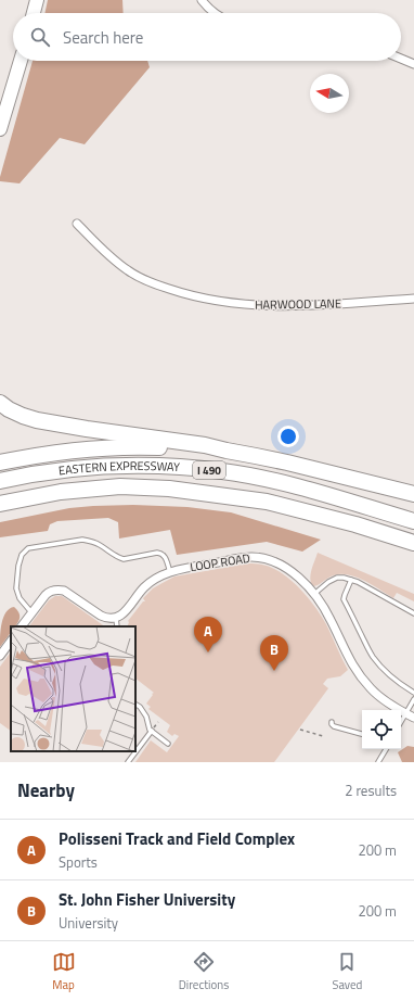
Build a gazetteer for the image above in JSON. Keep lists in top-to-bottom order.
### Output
{
  "streets": {
    "highway": ["EASTERN EXPRESSWAY", "I 490"],
    "street": ["HARWOOD LANE", "LOOP ROAD"]
  },
  "north": "left",
  "page": {
    "search": "Search here",
    "pins": ["A", "B"],
    "heading": ["Nearby", "2 results"],
    "list": [
      {
        "mark": "A",
        "name": "Polisseni Track and Field Complex",
        "note": "Sports",
        "value": "200 m"
      },
      {
        "mark": "B",
        "name": "St. John Fisher University",
        "note": "University",
        "value": "200 m"
      }
    ],
    "nav": ["Map", "Directions", "Saved"]
  }
}
